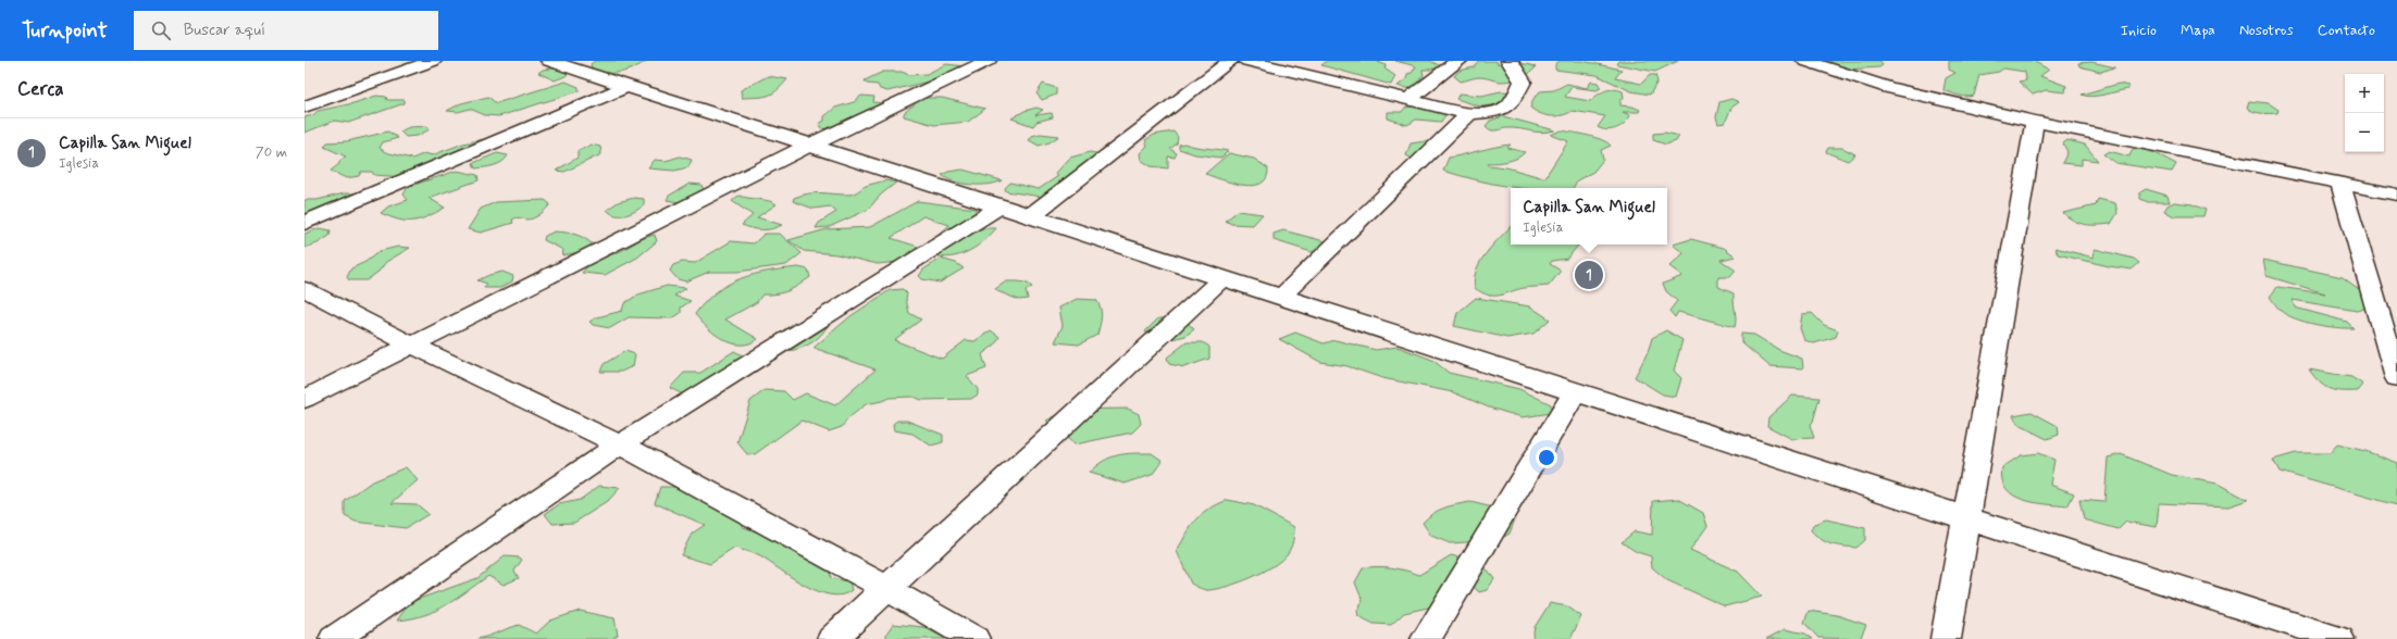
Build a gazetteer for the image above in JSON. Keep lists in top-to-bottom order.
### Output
{
  "page": {
    "header": "Turnpoint",
    "search": "Buscar aquí",
    "nav": [
      "Inicio",
      "Mapa",
      "Nosotros",
      "Contacto"
    ],
    "heading": "Cerca",
    "map_buttons": ["+", "−"],
    "list": [
      {
        "mark": "1",
        "name": "Capilla San Miguel",
        "note": "Iglesia",
        "value": "70 m"
      }
    ],
    "popup": ["Capilla San Miguel", "Iglesia"],
    "pins": "1"
  }
}
